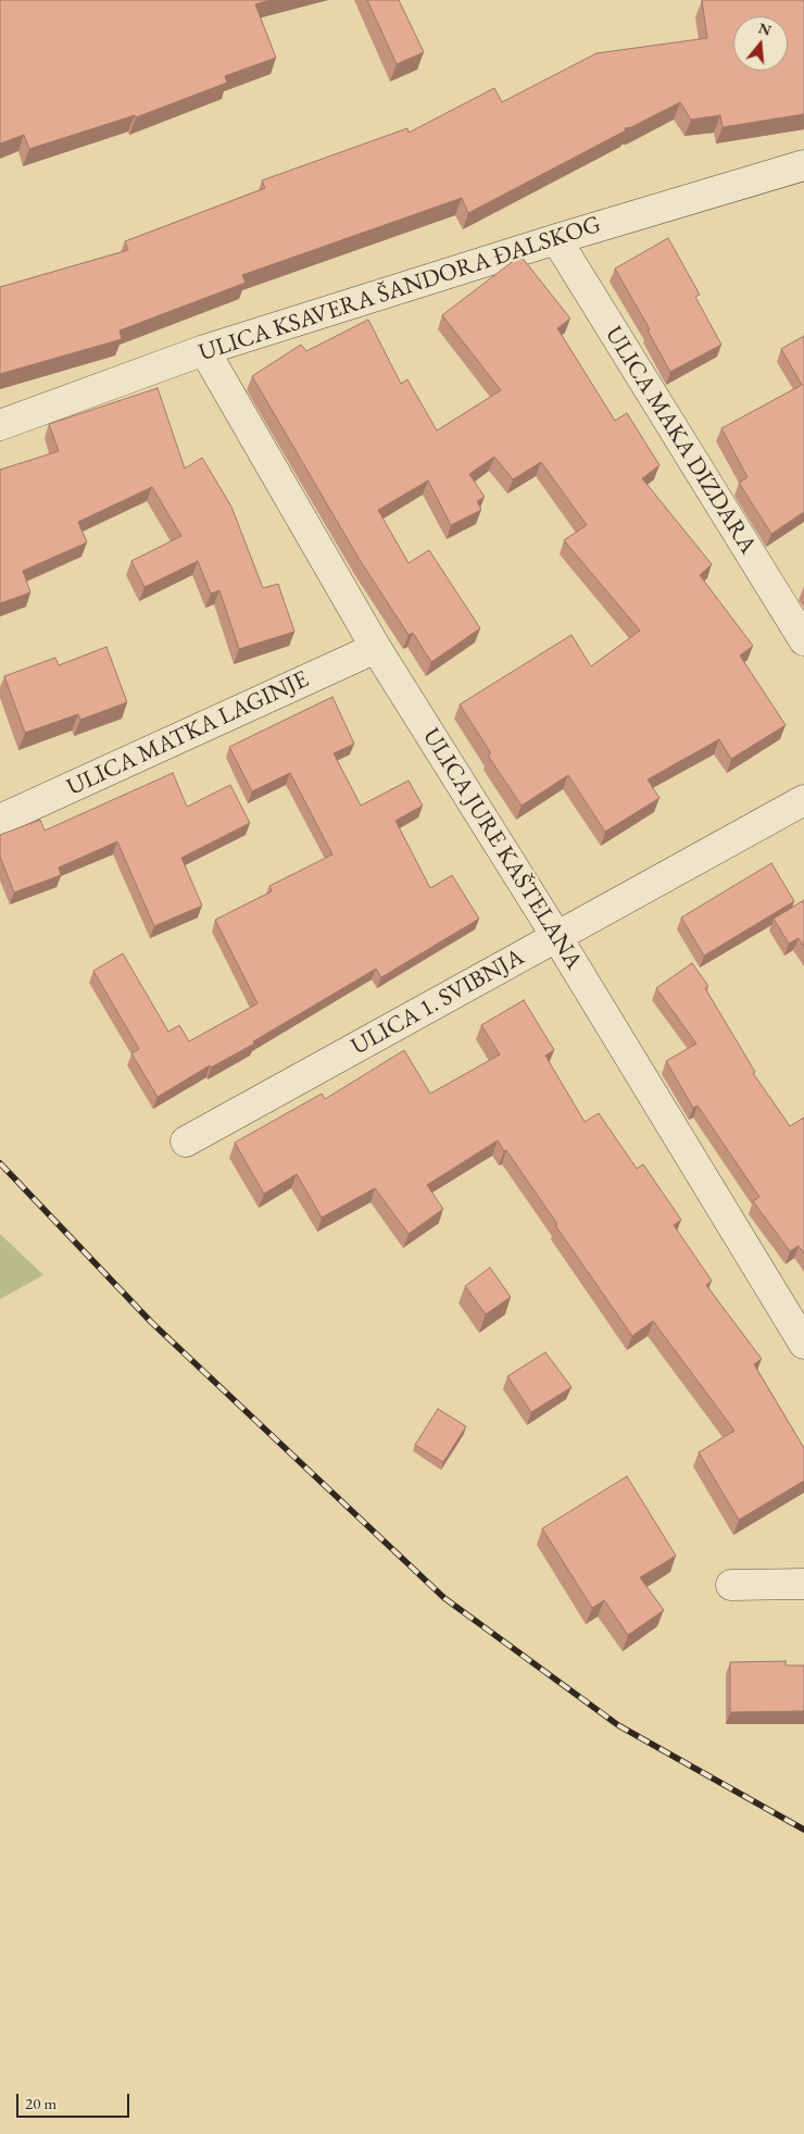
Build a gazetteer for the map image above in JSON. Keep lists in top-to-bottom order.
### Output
{
  "streets": {
    "street": [
      "ULICA KSAVERA ŠANDORA ĐALSKOG",
      "ULICA MAKA DIZDARA",
      "ULICA MATKA LAGINJE",
      "ULICA JURE KAŠTELANA",
      "ULICA 1. SVIBNJA"
    ]
  },
  "crossings": [
    ["ULICA KSAVERA ŠANDORA ĐALSKOG", "ULICA MAKA DIZDARA"],
    ["ULICA KSAVERA ŠANDORA ĐALSKOG", "ULICA JURE KAŠTELANA"],
    ["ULICA MATKA LAGINJE", "ULICA JURE KAŠTELANA"],
    ["ULICA JURE KAŠTELANA", "ULICA 1. SVIBNJA"]
  ],
  "scale_bar": "20 m",
  "north": "top"
}
